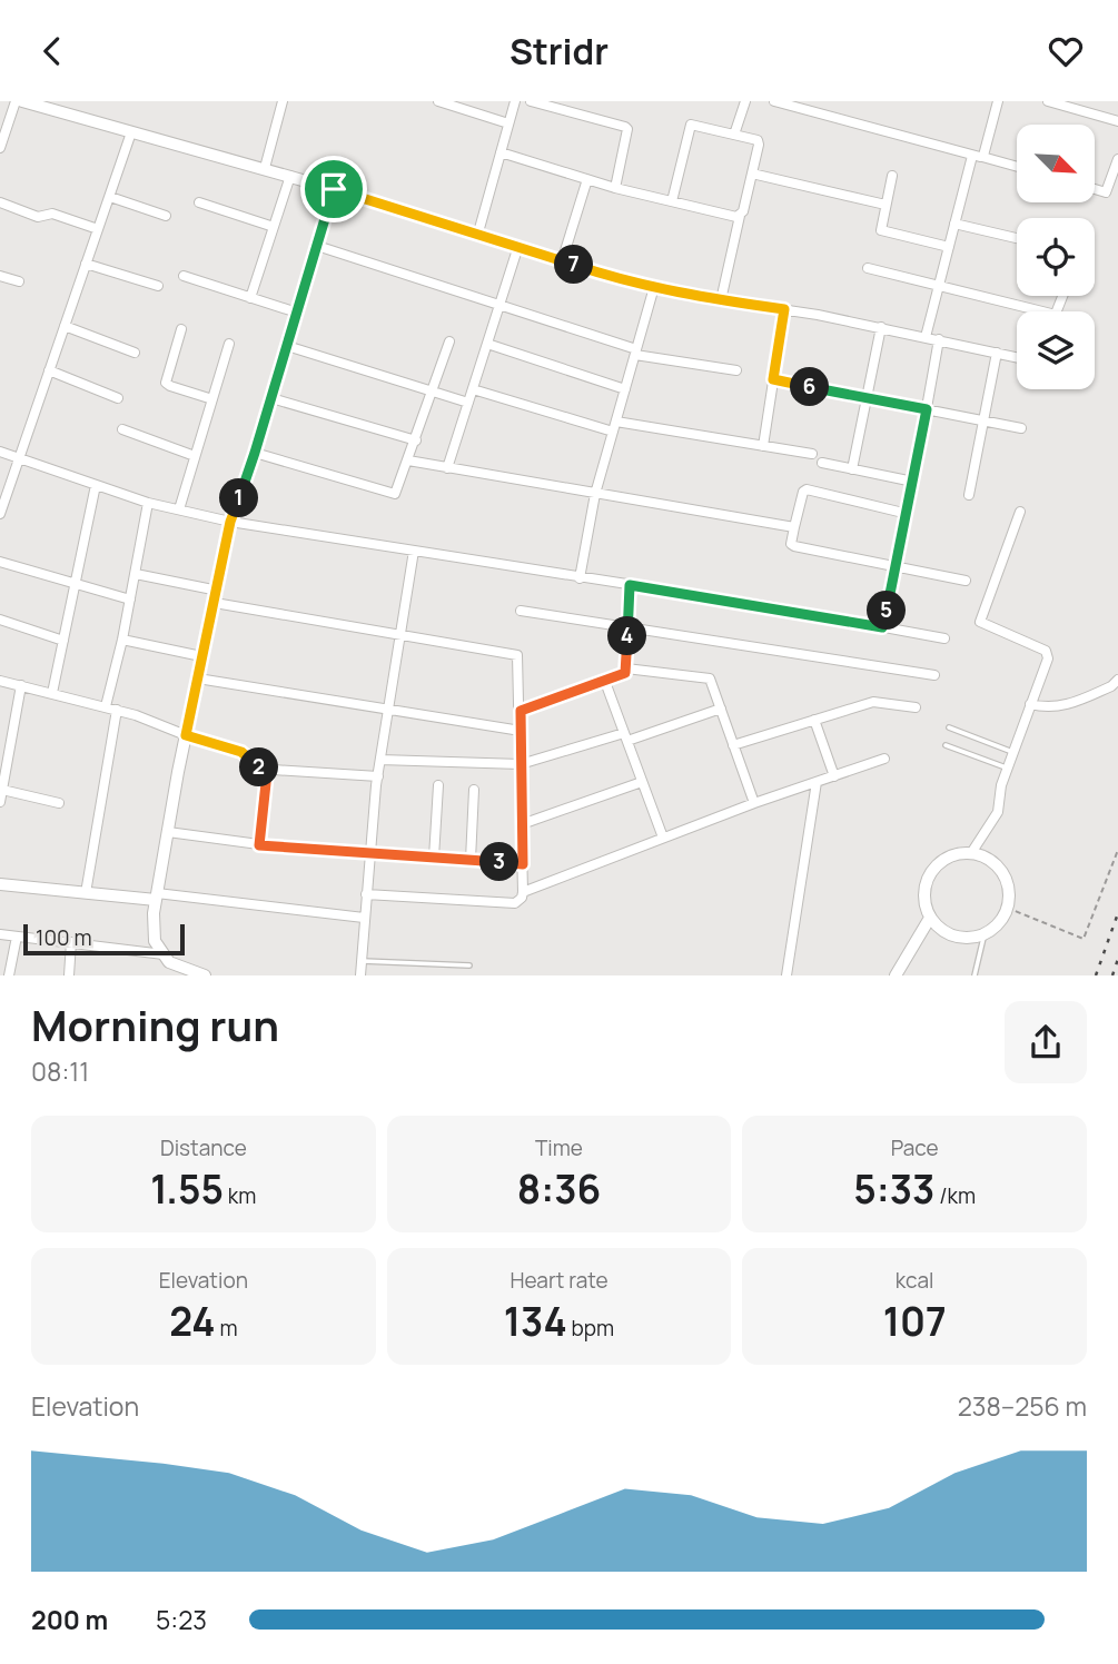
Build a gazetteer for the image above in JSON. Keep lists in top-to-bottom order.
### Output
{
  "scale_bar": "100 m",
  "north": "bottom right",
  "page": {
    "header": "Stridr",
    "pins": [
      "7",
      "6",
      "1",
      "5",
      "4",
      "2",
      "3"
    ],
    "scale": "100 m",
    "heading": ["Morning run", "08:11"],
    "stats": [
      ["Distance", "1.55 km"],
      ["Time", "8:36"],
      ["Pace", "5:33 /km"],
      ["Elevation", "24 m"],
      ["Heart rate", "134 bpm"],
      ["kcal", "107"]
    ],
    "chart": ["Elevation", "238–256 m"],
    "list": [
      {
        "name": "200 m",
        "note": "5:23"
      }
    ]
  }
}
